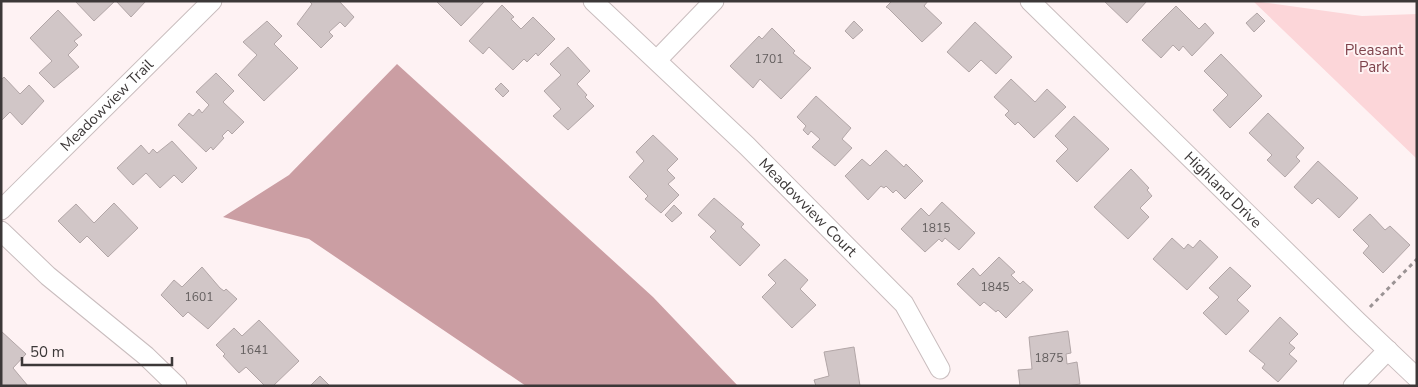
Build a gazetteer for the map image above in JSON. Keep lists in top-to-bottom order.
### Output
{
  "streets": {
    "street": ["Meadowview Trail", "Highland Drive", "Meadowview Court"]
  },
  "parks": ["Pleasant Park"],
  "house_numbers": [
    "1701",
    "1815",
    "1845",
    "1601",
    "1641",
    "1875"
  ],
  "scale_bar": "50 m"
}
